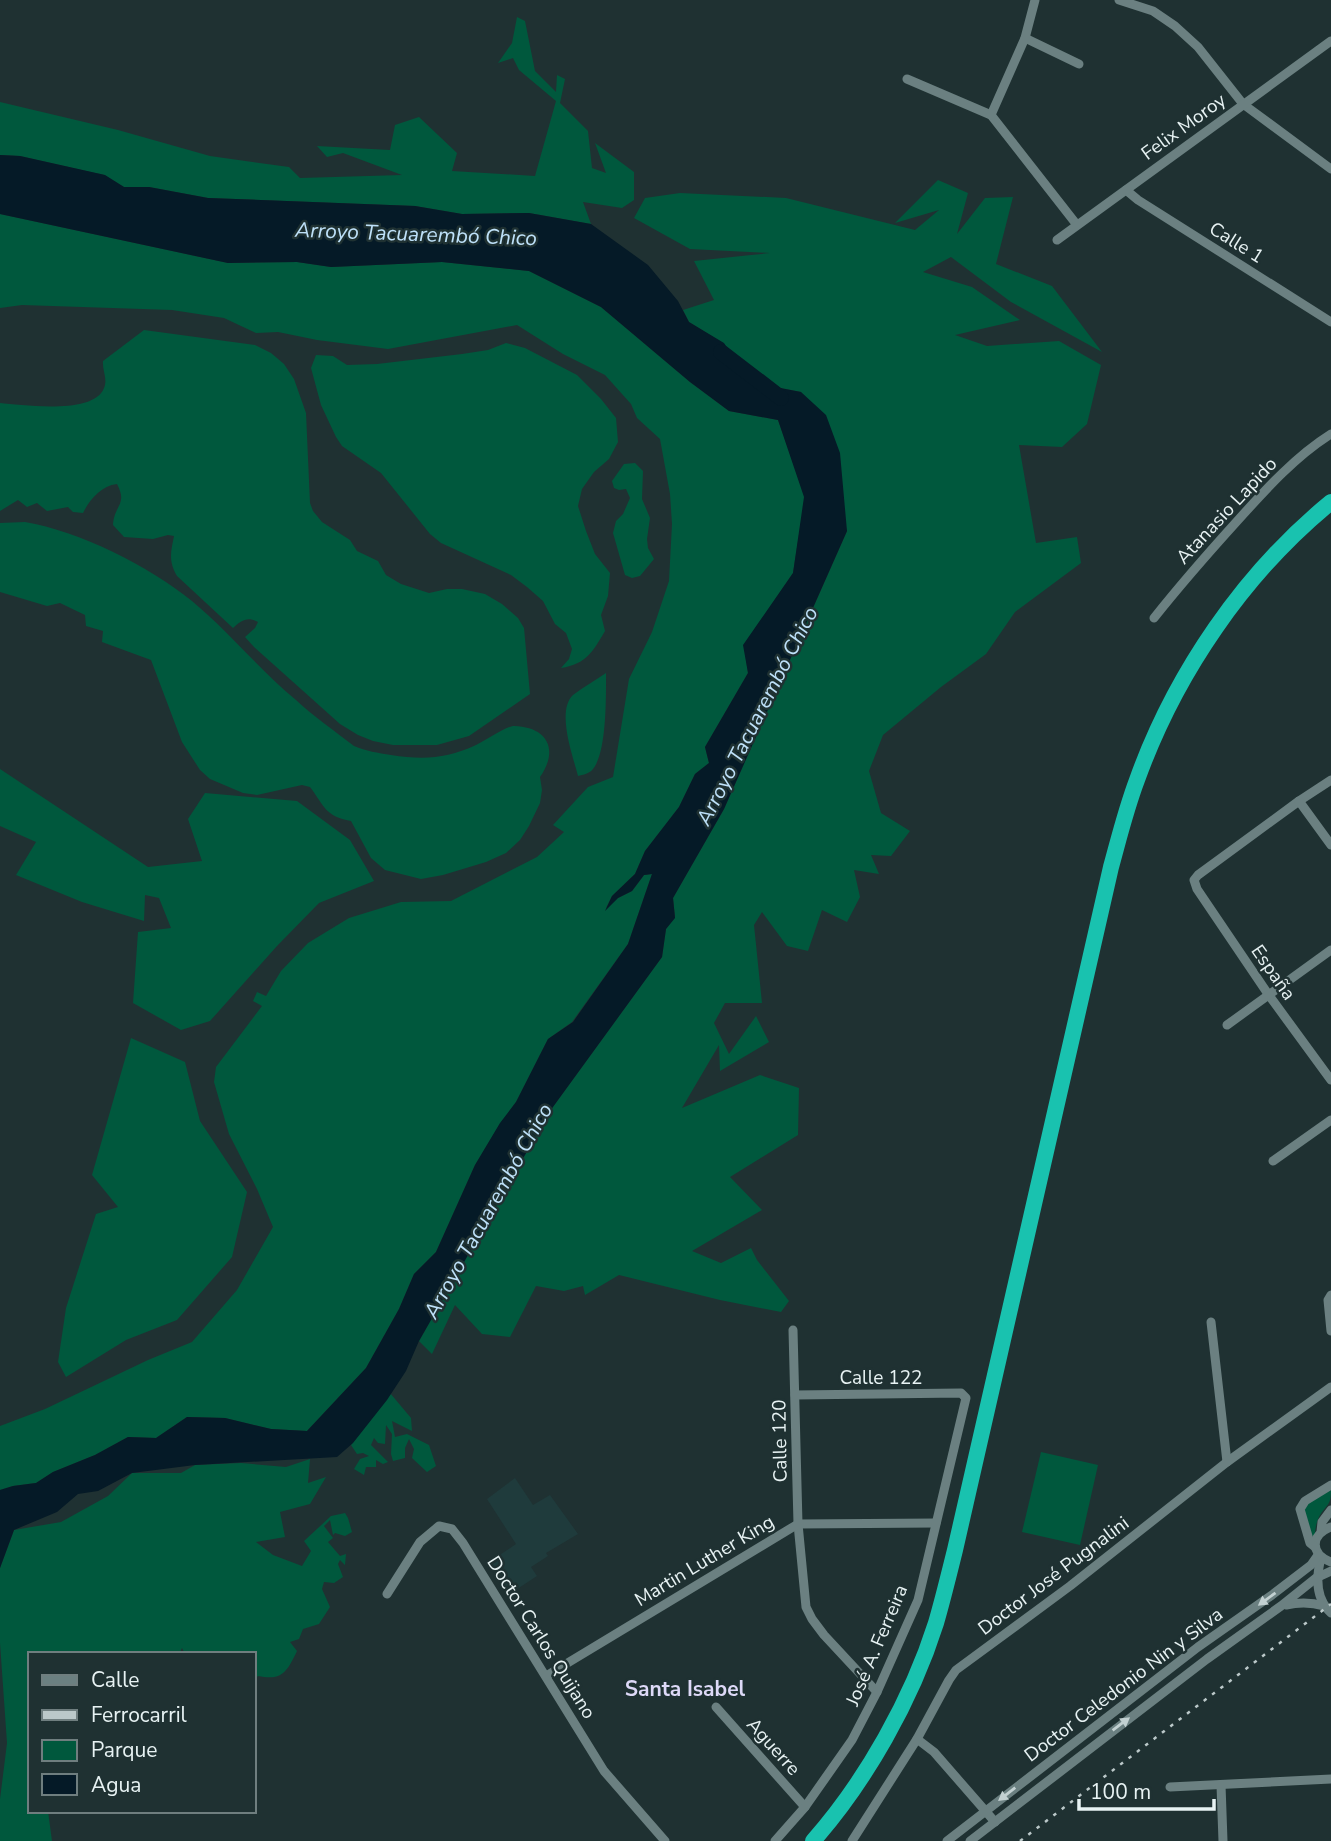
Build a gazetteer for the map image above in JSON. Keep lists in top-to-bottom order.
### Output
{
  "streets": {
    "street": [
      "Felix Moroy",
      "Calle 1",
      "Atanasio Lapido",
      "España",
      "Calle 122",
      "Calle 120",
      "Martin Luther King",
      "Doctor José Pugnalini",
      "Doctor Carlos Quijano",
      "José A. Ferreira",
      "Doctor Celedonio Nin y Silva",
      "Aguerre"
    ]
  },
  "crossings": [
    ["Felix Moroy", "Calle 1"],
    ["Calle 122", "Calle 120"],
    ["Calle 122", "José A. Ferreira"],
    ["Calle 120", "Martin Luther King"],
    ["Calle 120", "José A. Ferreira"],
    ["Martin Luther King", "Doctor Carlos Quijano"],
    ["Martin Luther King", "José A. Ferreira"],
    ["José A. Ferreira", "Aguerre"]
  ],
  "districts": ["Santa Isabel"],
  "water": ["Arroyo Tacuarembó Chico"],
  "legend": [
    "Calle",
    "Ferrocarril",
    "Parque",
    "Agua"
  ],
  "scale_bar": "100 m"
}
